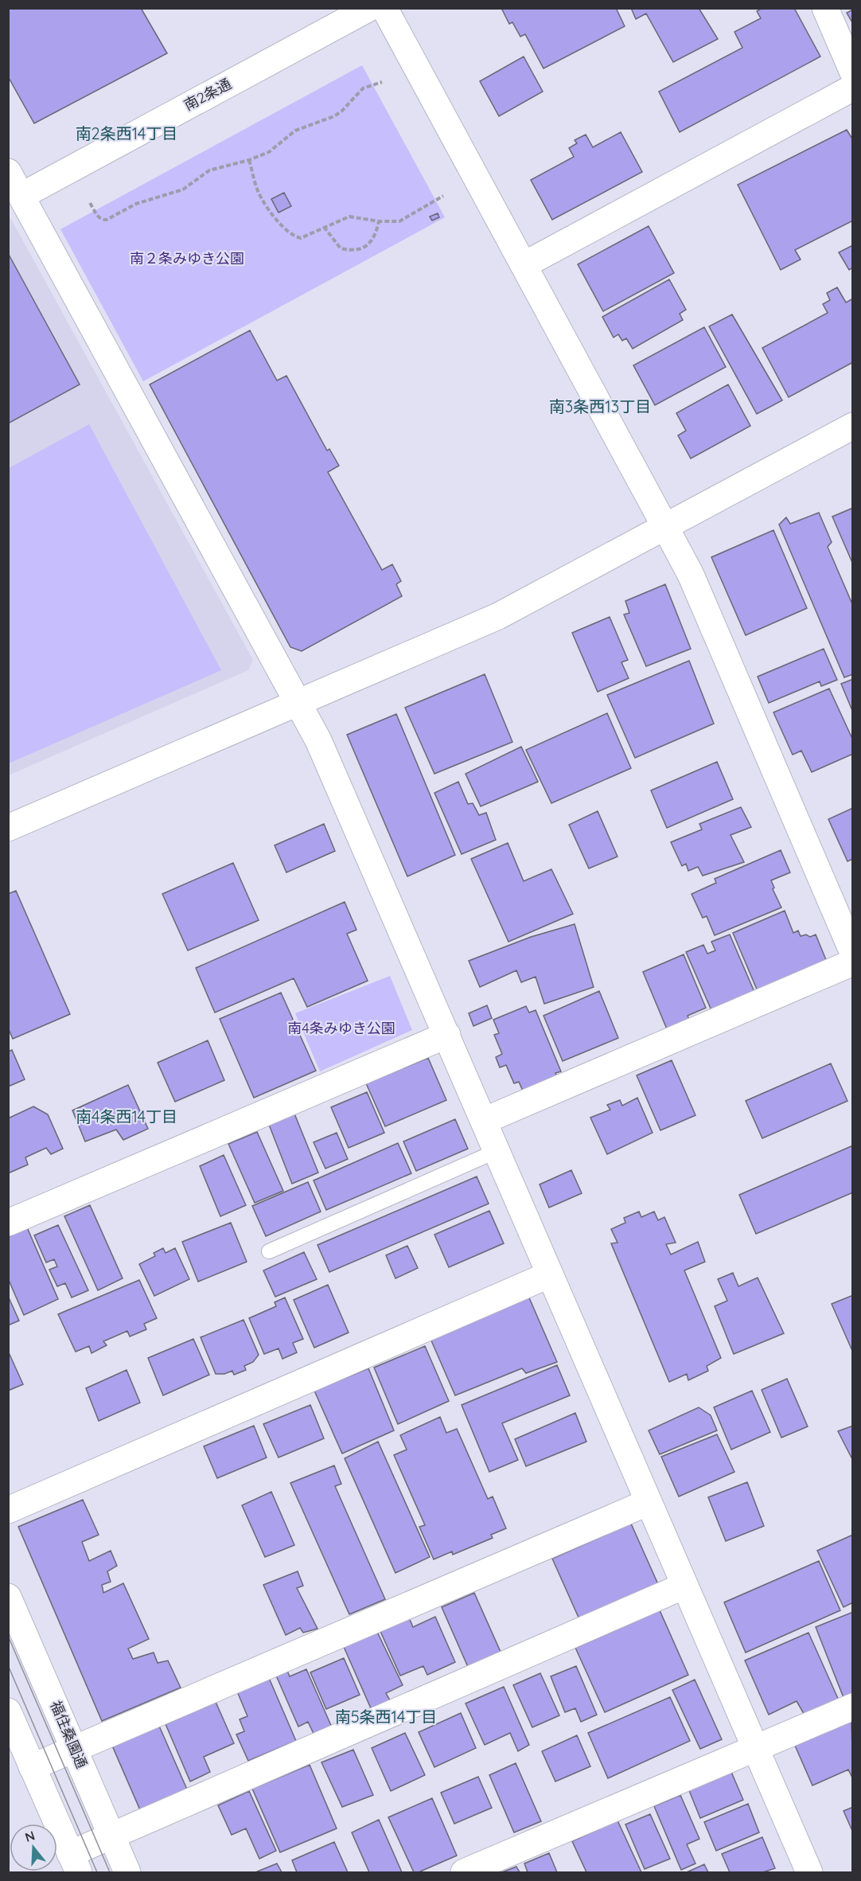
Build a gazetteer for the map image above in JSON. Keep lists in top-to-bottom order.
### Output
{
  "streets": {
    "street": ["南2条通", "福住桑園通"]
  },
  "districts": [
    "南2条西14丁目",
    "南3条西13丁目",
    "南4条西14丁目",
    "南5条西14丁目"
  ],
  "parks": ["南２条みゆき公園", "南4条みゆき公園"],
  "north": "top"
}
